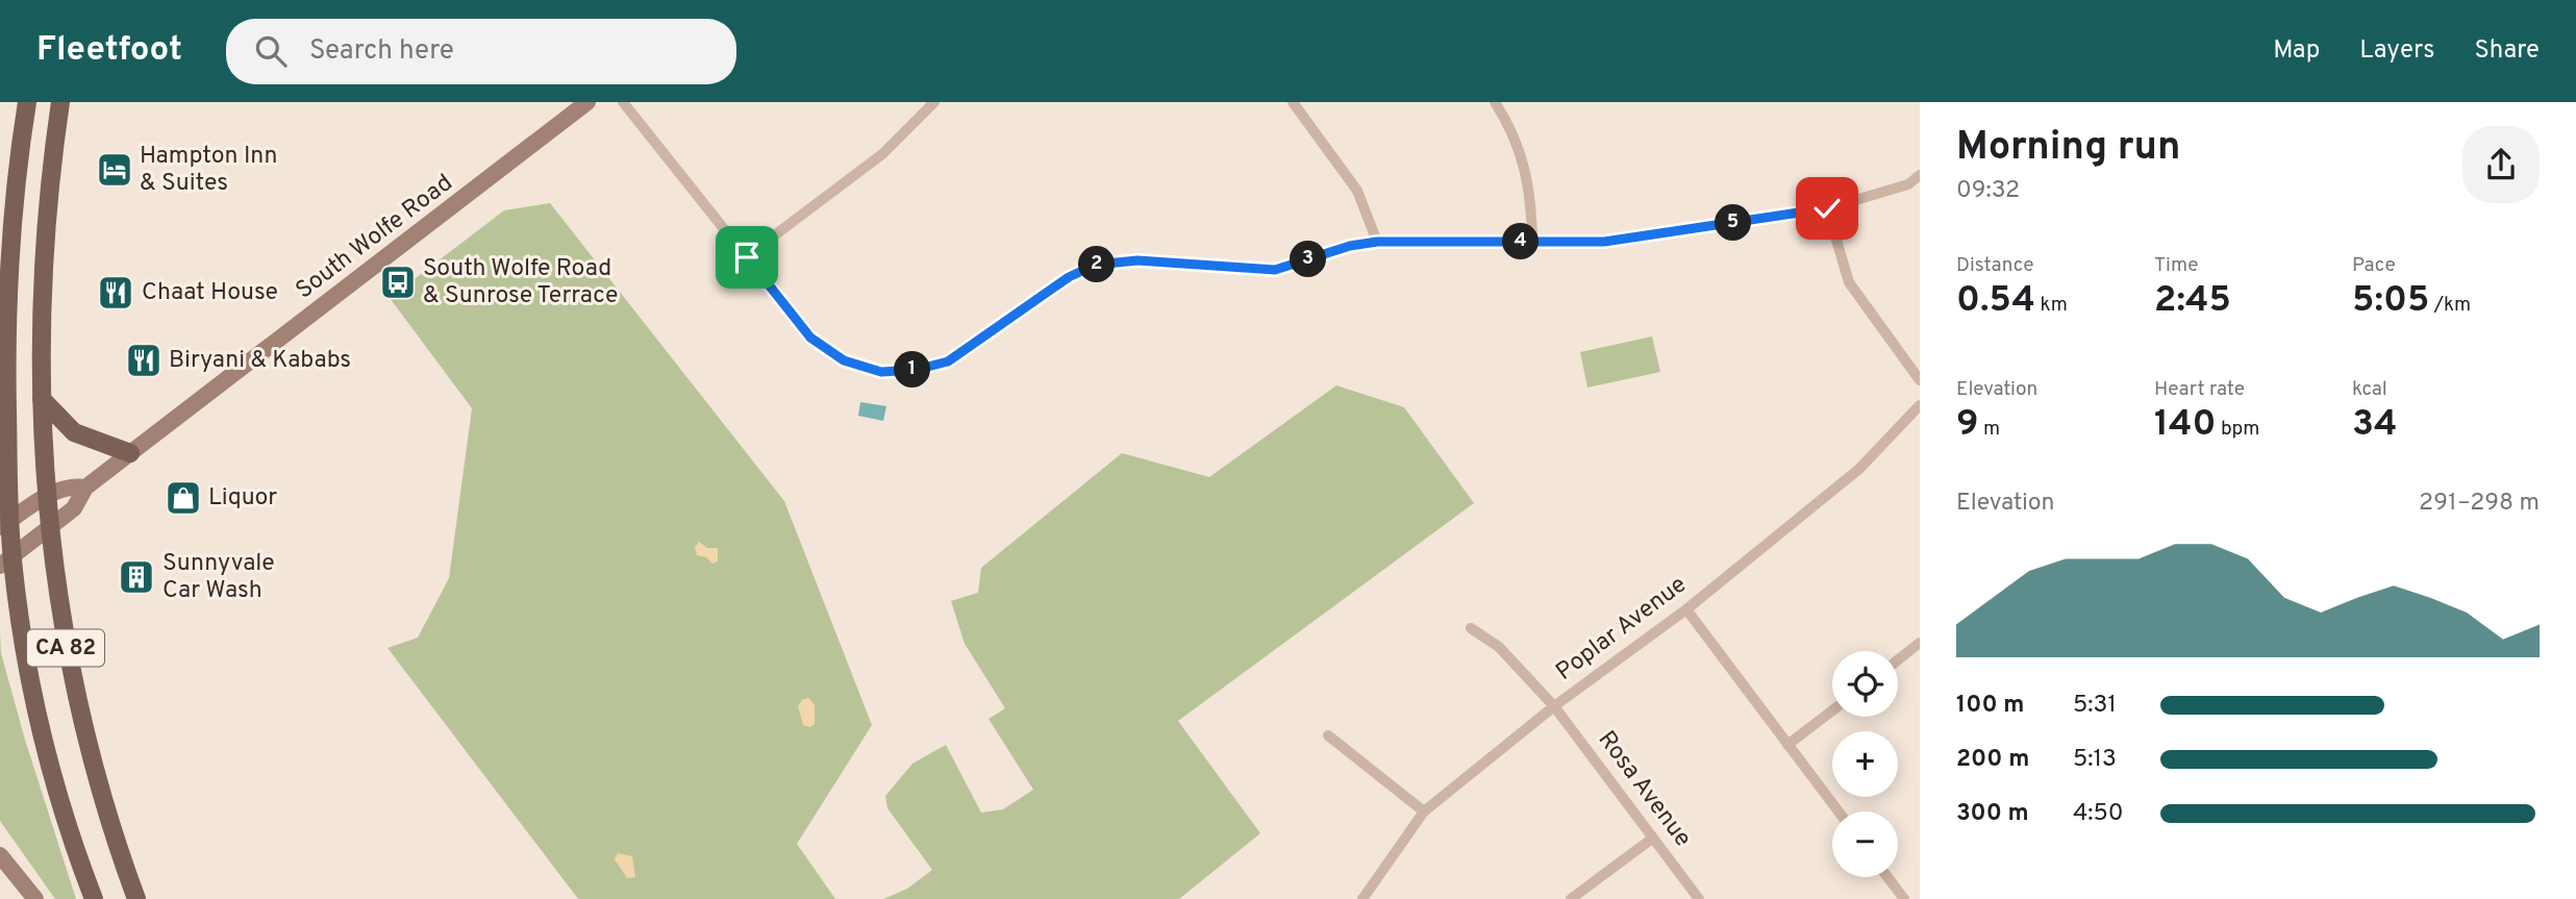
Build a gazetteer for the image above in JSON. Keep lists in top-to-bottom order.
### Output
{
  "streets": {
    "main road": ["South Wolfe Road", "CA 82"],
    "street": ["Poplar Avenue", "Rosa Avenue"]
  },
  "crossings": [
    ["South Wolfe Road", "CA 82"],
    ["Poplar Avenue", "Rosa Avenue"]
  ],
  "places": {
    "hotel": ["Hampton Inn & Suites"],
    "bus stop": ["South Wolfe Road & Sunrose Terrace"],
    "restaurant": ["Chaat House", "Biryani & Kababs"],
    "shop": ["Liquor"],
    "building": ["Sunnyvale Car Wash"]
  },
  "page": {
    "header": "Fleetfoot",
    "search": "Search here",
    "nav": ["Map", "Layers", "Share"],
    "heading": ["Morning run", "09:32"],
    "pins": [
      "5",
      "4",
      "3",
      "2",
      "1"
    ],
    "stats": [
      ["Distance", "0.54 km"],
      ["Time", "2:45"],
      ["Pace", "5:05 /km"],
      ["Elevation", "9 m"],
      ["Heart rate", "140 bpm"],
      ["kcal", "34"]
    ],
    "chart": ["Elevation", "291–298 m"],
    "map_buttons": ["+", "−"],
    "list": [
      {
        "name": "100 m",
        "note": "5:31"
      },
      {
        "name": "200 m",
        "note": "5:13"
      },
      {
        "name": "300 m",
        "note": "4:50"
      }
    ]
  }
}
